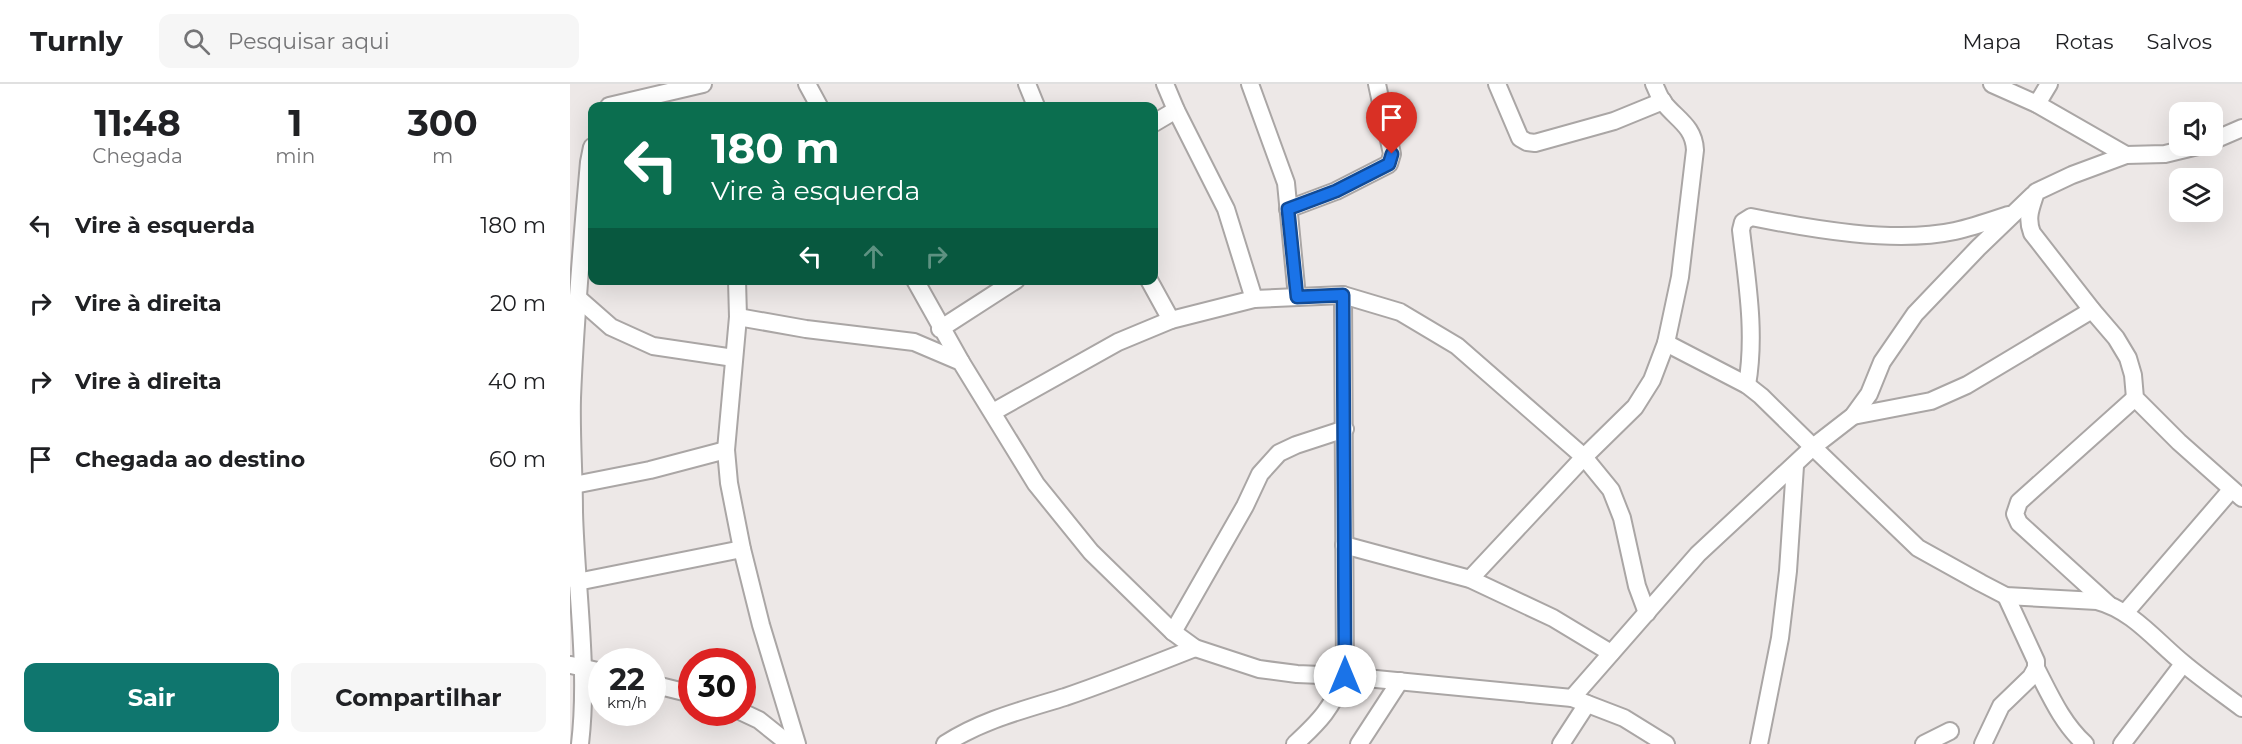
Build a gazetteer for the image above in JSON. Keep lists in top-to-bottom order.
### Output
{
  "page": {
    "header": "Turnly",
    "search": "Pesquisar aqui",
    "nav": ["Mapa", "Rotas", "Salvos"],
    "eta": [
      "11:48",
      "Chegada",
      "1",
      "min",
      "300",
      "m"
    ],
    "turn": ["180 m", "Vire à esquerda"],
    "list": [
      {
        "name": "Vire à esquerda",
        "value": "180 m"
      },
      {
        "name": "Vire à direita",
        "value": "20 m"
      },
      {
        "name": "Vire à direita",
        "value": "40 m"
      },
      {
        "name": "Chegada ao destino",
        "value": "60 m"
      }
    ],
    "speed": "22 km/h",
    "limit": "30",
    "buttons": ["Sair", "Compartilhar"]
  }
}
